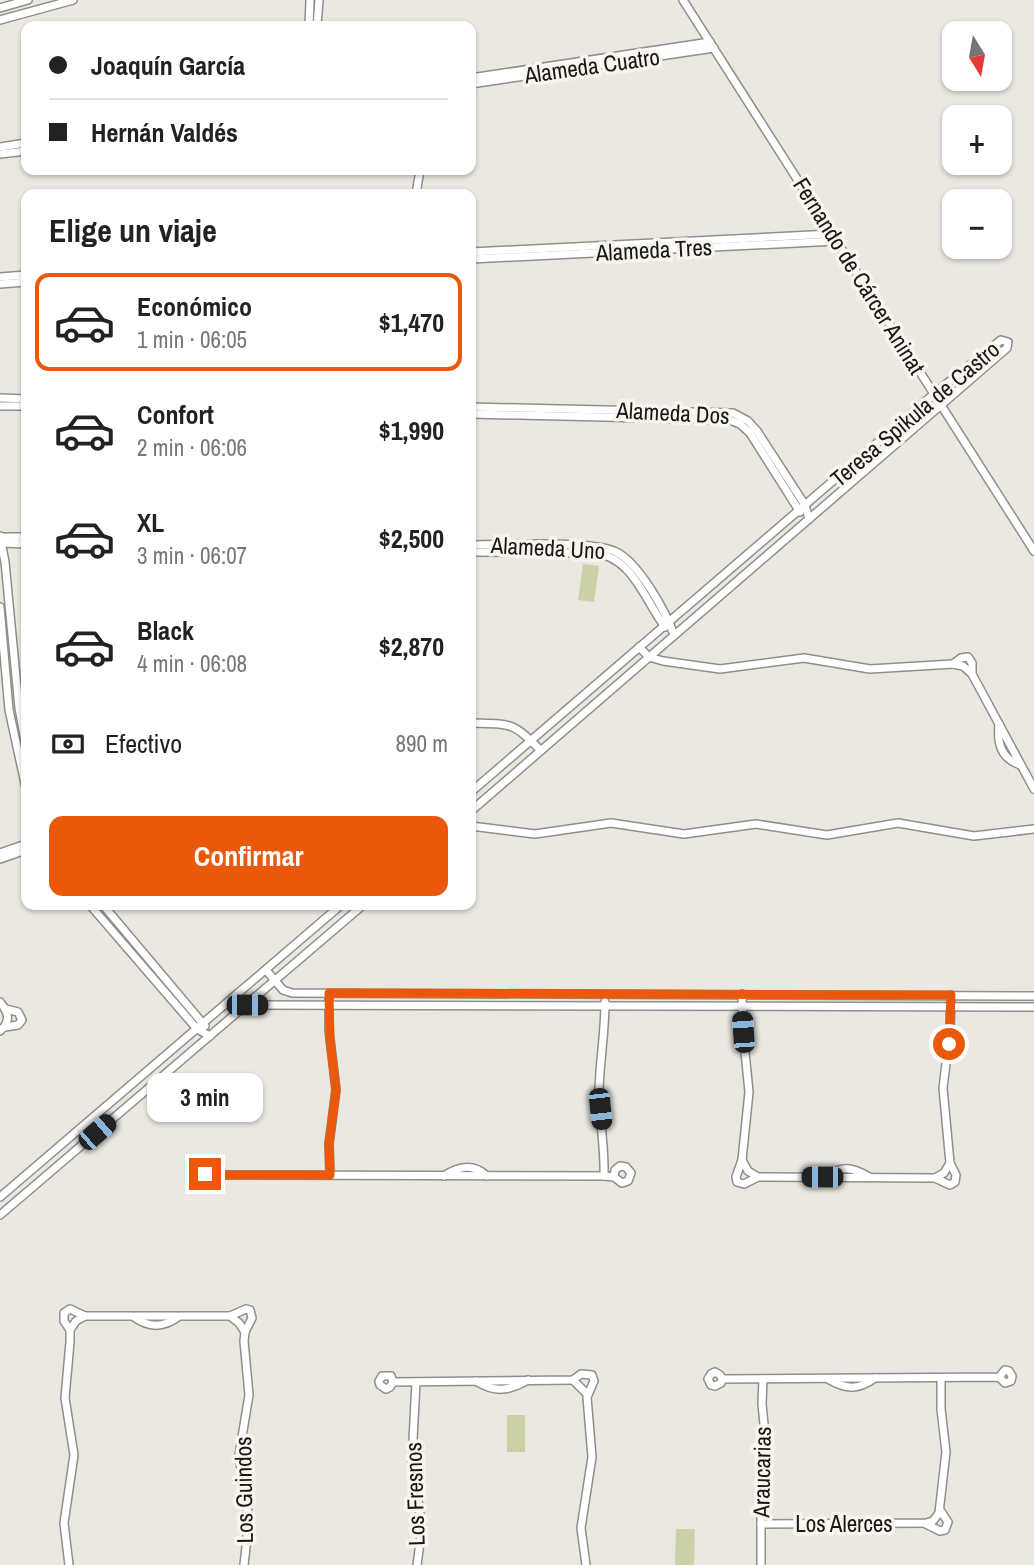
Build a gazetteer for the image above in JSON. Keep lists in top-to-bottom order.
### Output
{
  "streets": {
    "street": [
      "Alameda Cuatro",
      "Alameda Tres",
      "Fernando de Cárcer Aninat",
      "Alameda Dos",
      "Teresa Spikula de Castro",
      "Alameda Uno",
      "Araucarias",
      "Los Guindos",
      "Los Fresnos",
      "Los Alerces"
    ]
  },
  "crossings": [
    ["Alameda Cuatro", "Fernando de Cárcer Aninat"],
    ["Alameda Tres", "Fernando de Cárcer Aninat"],
    ["Fernando de Cárcer Aninat", "Teresa Spikula de Castro"],
    ["Alameda Dos", "Teresa Spikula de Castro"],
    ["Teresa Spikula de Castro", "Alameda Uno"],
    ["Araucarias", "Los Alerces"]
  ],
  "north": "bottom",
  "page": {
    "map_buttons": ["+", "−"],
    "banner": ["Joaquín García", "Hernán Valdés"],
    "heading": "Elige un viaje",
    "list": [
      {
        "name": "Económico",
        "note": "1 min · 06:05",
        "value": "$1,470"
      },
      {
        "name": "Confort",
        "note": "2 min · 06:06",
        "value": "$1,990"
      },
      {
        "name": "XL",
        "note": "3 min · 06:07",
        "value": "$2,500"
      },
      {
        "name": "Black",
        "note": "4 min · 06:08",
        "value": "$2,870"
      }
    ],
    "pay": ["Efectivo", "890 m"],
    "buttons": "Confirmar",
    "bubble": "3 min"
  }
}
